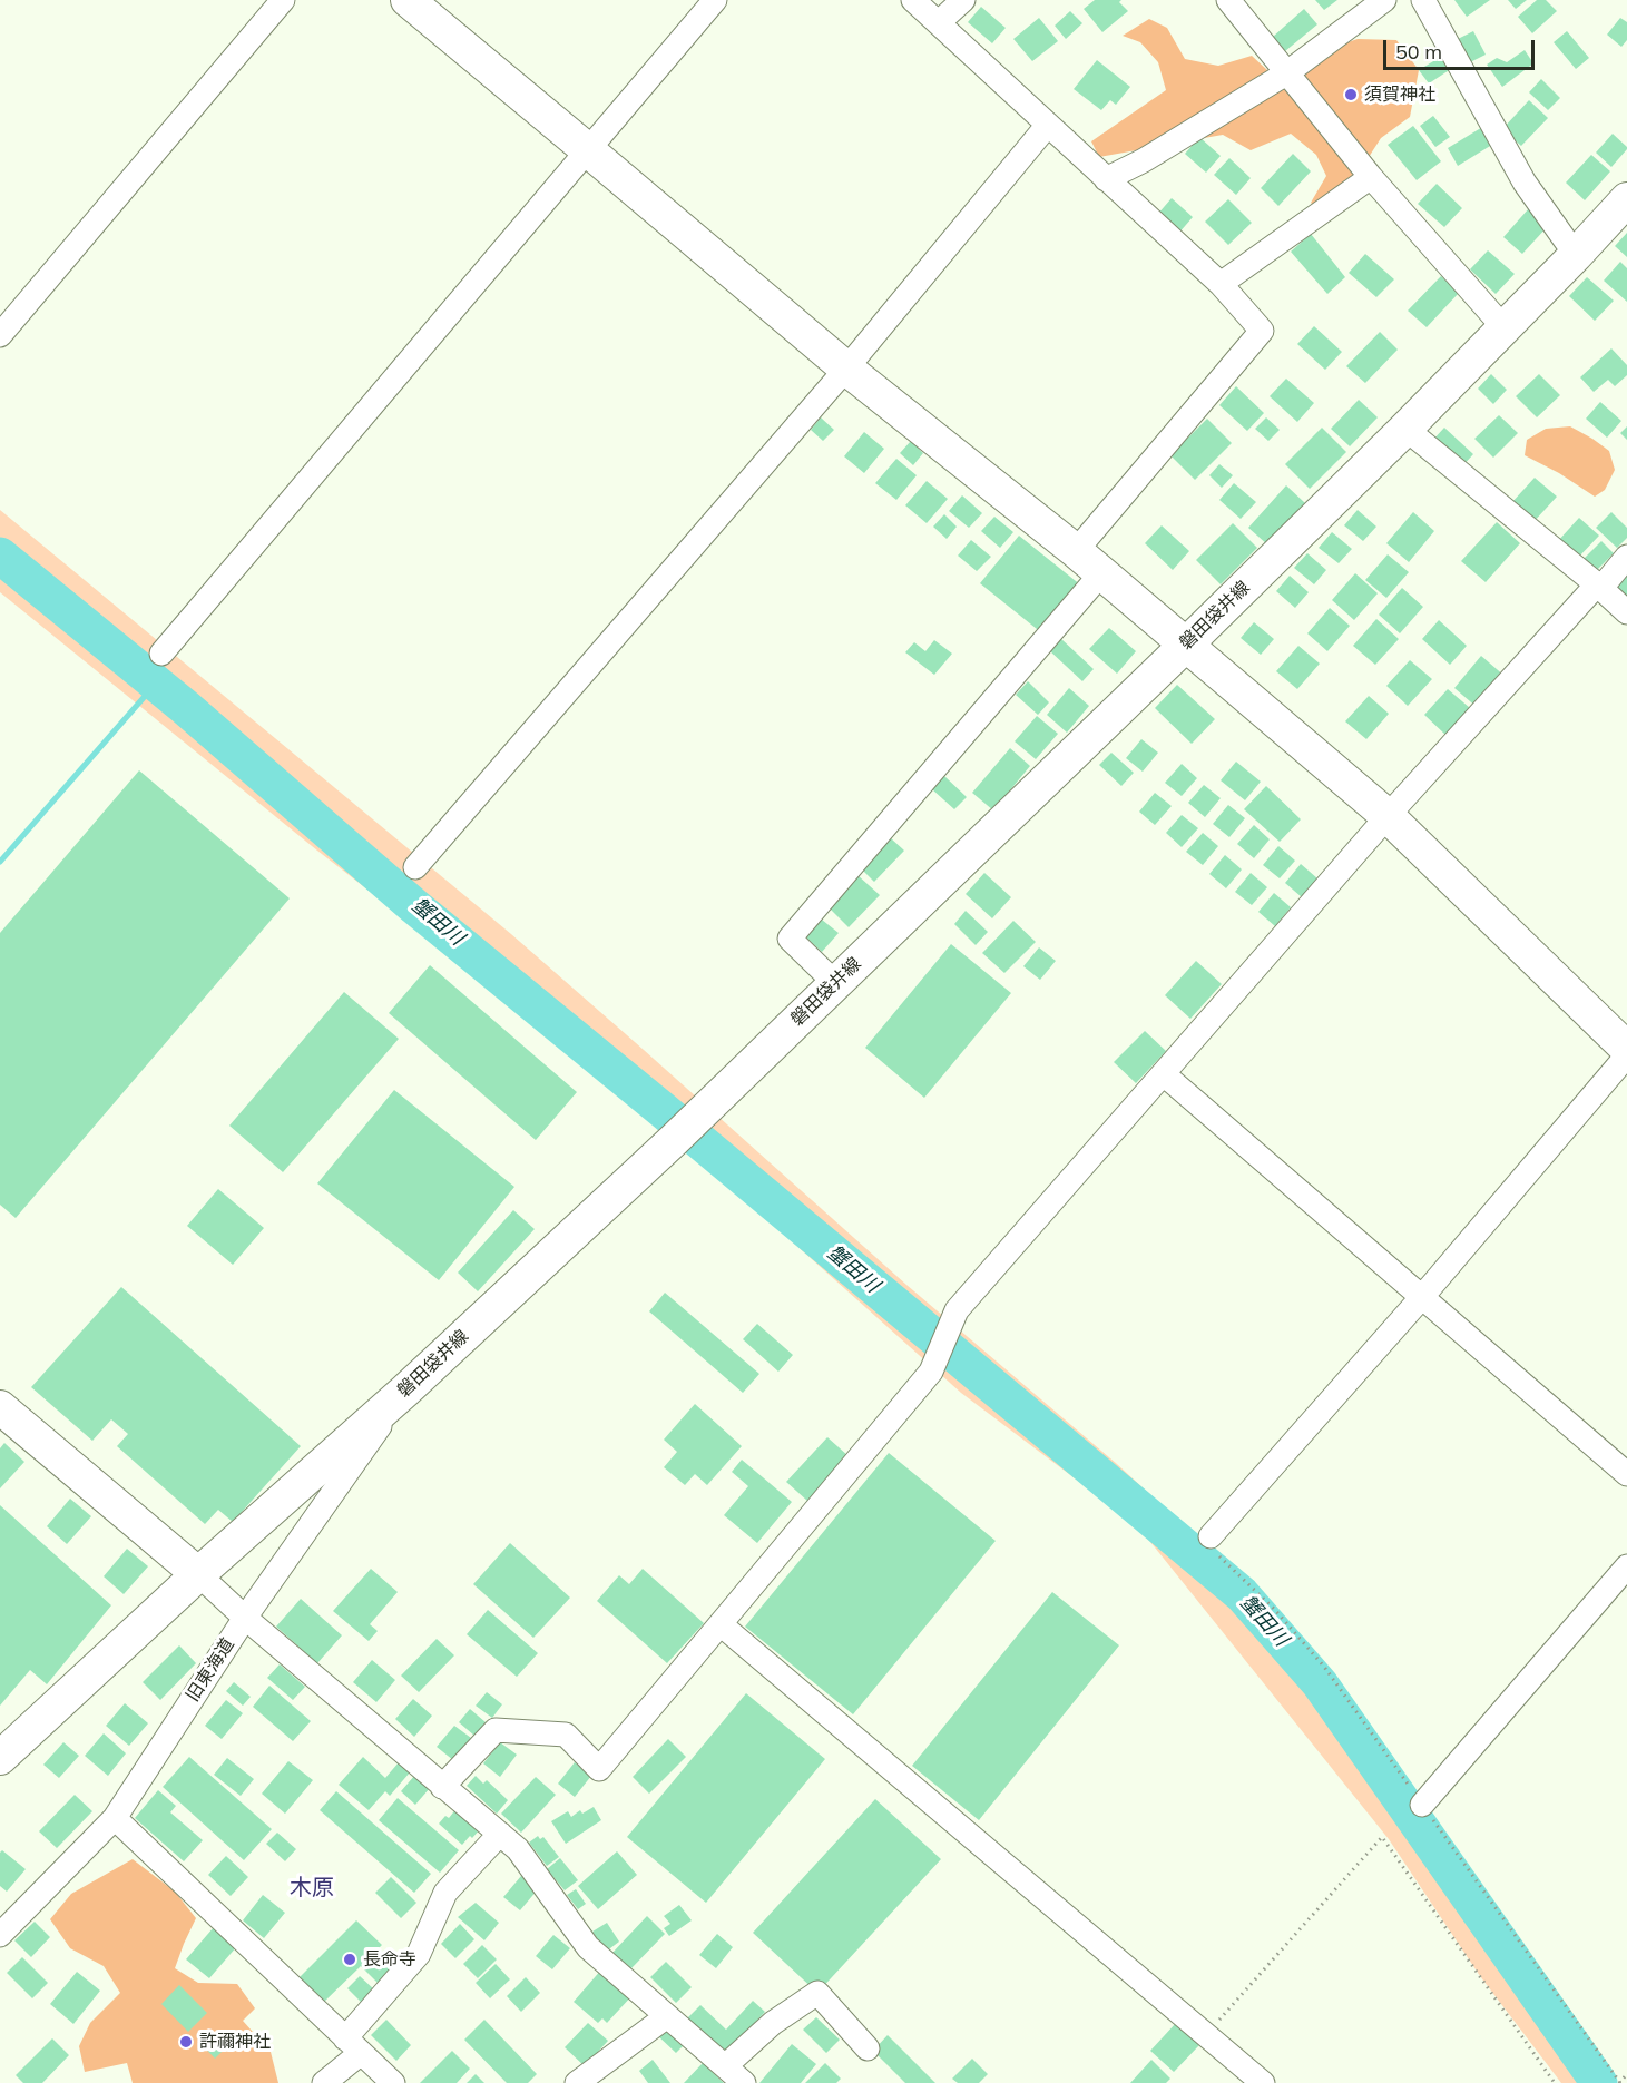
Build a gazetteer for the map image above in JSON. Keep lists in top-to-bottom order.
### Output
{
  "streets": {
    "main road": ["磐田袋井線"],
    "street": ["旧東海道"]
  },
  "crossings": [
    ["磐田袋井線", "旧東海道"]
  ],
  "districts": ["木原"],
  "water": ["蟹田川"],
  "places": ["須賀神社", "長命寺", "許禰神社"],
  "scale_bar": "50 m"
}
